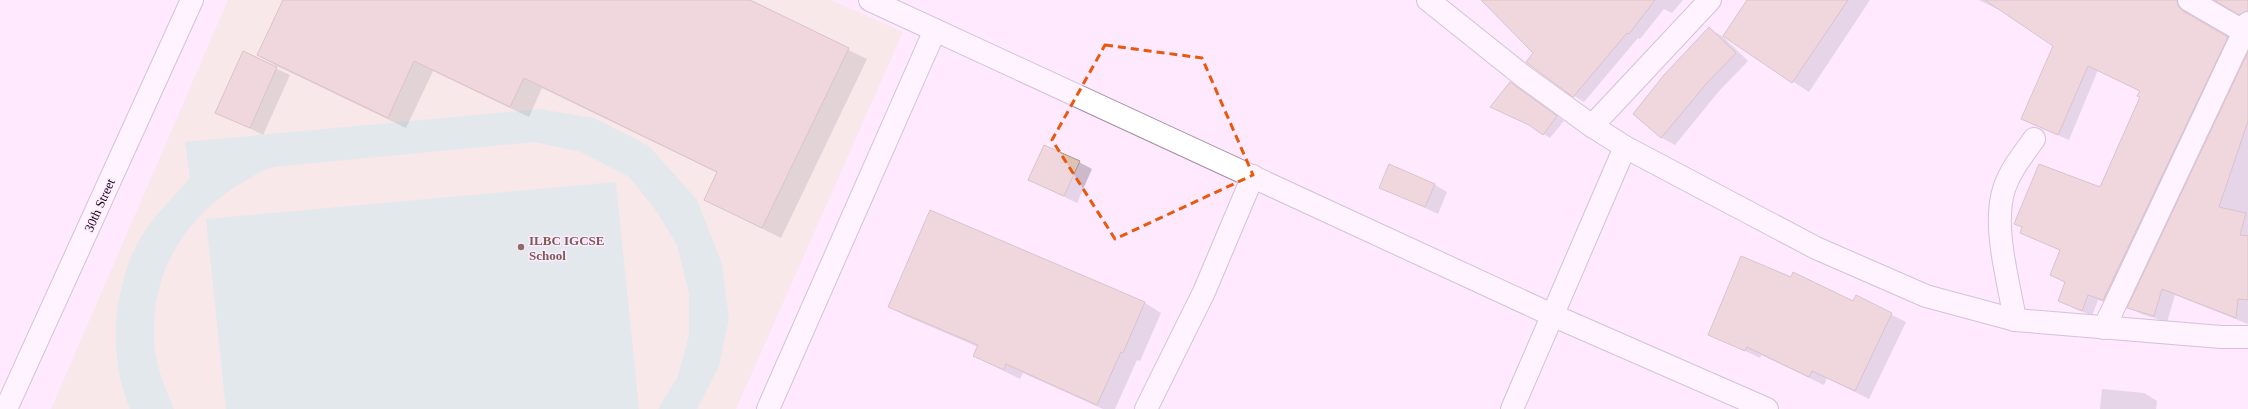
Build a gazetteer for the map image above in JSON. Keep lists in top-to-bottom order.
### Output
{
  "streets": {
    "street": ["30th Street"]
  },
  "places": ["ILBC IGCSE School"]
}
